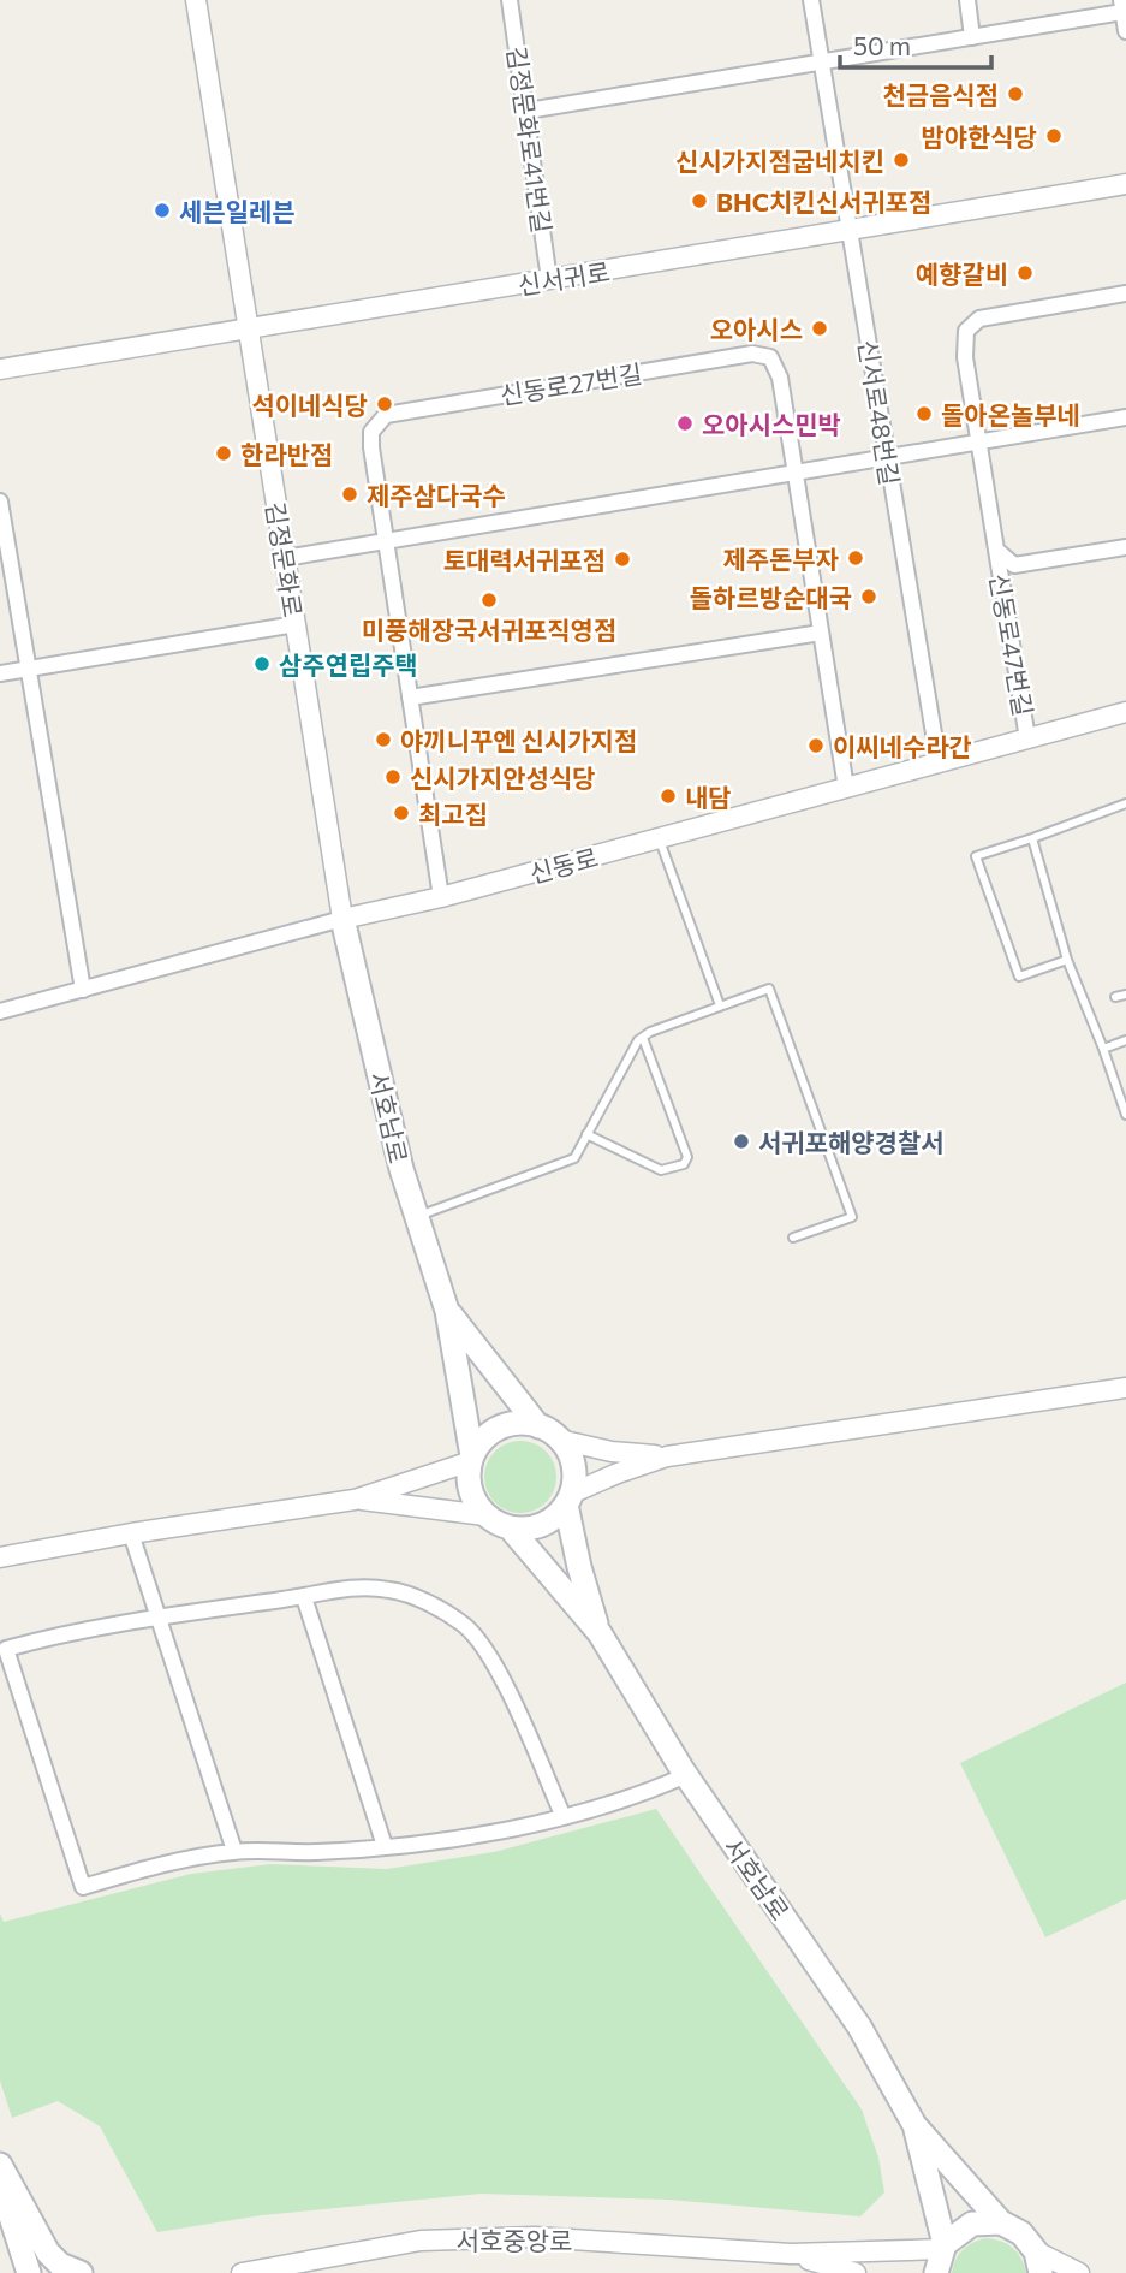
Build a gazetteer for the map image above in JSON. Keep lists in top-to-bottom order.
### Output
{
  "streets": {
    "main road": ["서호남로"],
    "street": [
      "김정문화로41번길",
      "신서귀로",
      "신동로27번길",
      "신서로48번길",
      "김정문화로",
      "신동로47번길",
      "신동로",
      "서호중앙로"
    ]
  },
  "crossings": [
    ["김정문화로41번길", "신서귀로"],
    ["신서귀로", "신서로48번길"],
    ["신서귀로", "김정문화로"],
    ["신동로27번길", "신동로"],
    ["신서로48번길", "신동로"],
    ["김정문화로", "신동로"],
    ["김정문화로", "서호남로"],
    ["신동로47번길", "신동로"],
    ["신동로", "서호남로"]
  ],
  "places": [
    "천금음식점",
    "밤야한식당",
    "신시가지점굽네치킨",
    "BHC치킨신서귀포점",
    "세븐일레븐",
    "예향갈비",
    "오아시스",
    "석이네식당",
    "돌아온놀부네",
    "오아시스민박",
    "한라반점",
    "제주삼다국수",
    "제주돈부자",
    "토대력서귀포점",
    "돌하르방순대국",
    "미풍해장국서귀포직영점",
    "삼주연립주택",
    "야끼니꾸엔 신시가지점",
    "이씨네수라간",
    "신시가지안성식당",
    "내담",
    "최고집",
    "서귀포해양경찰서"
  ],
  "scale_bar": "50 m"
}
